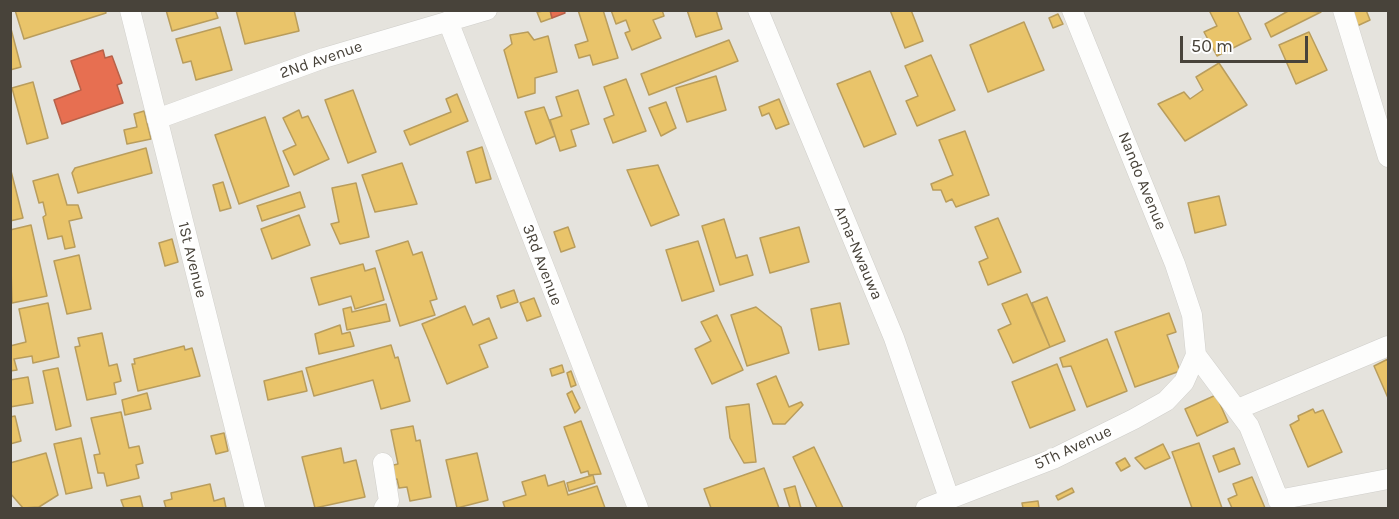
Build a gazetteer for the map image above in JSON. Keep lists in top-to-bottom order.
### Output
{
  "streets": {
    "street": [
      "2Nd Avenue",
      "Nando Avenue",
      "Ama-Nwauwa",
      "1St Avenue",
      "3Rd Avenue",
      "5Th Avenue"
    ]
  },
  "crossings": [
    ["2Nd Avenue", "1St Avenue"],
    ["2Nd Avenue", "3Rd Avenue"],
    ["Nando Avenue", "5Th Avenue"],
    ["Ama-Nwauwa", "5Th Avenue"]
  ],
  "scale_bar": "50 m"
}
